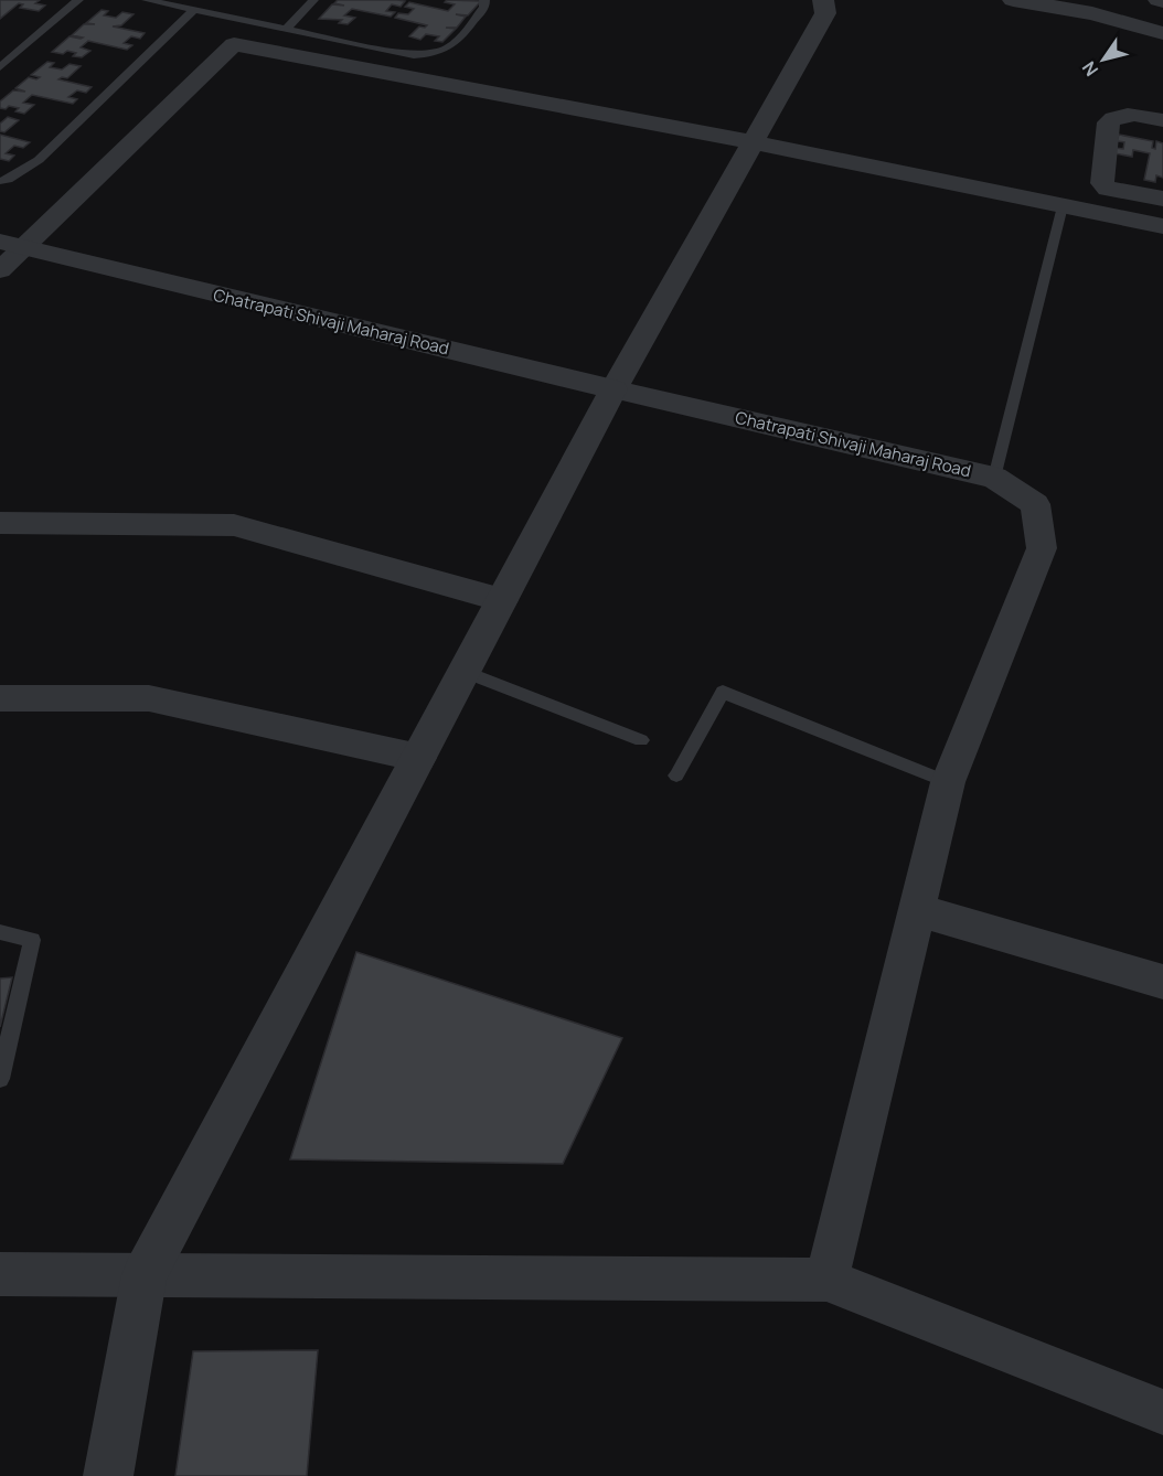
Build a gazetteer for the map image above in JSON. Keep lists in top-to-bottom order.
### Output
{
  "streets": {
    "street": ["Chatrapati Shivaji Maharaj Road"]
  },
  "north": "bottom left"
}
